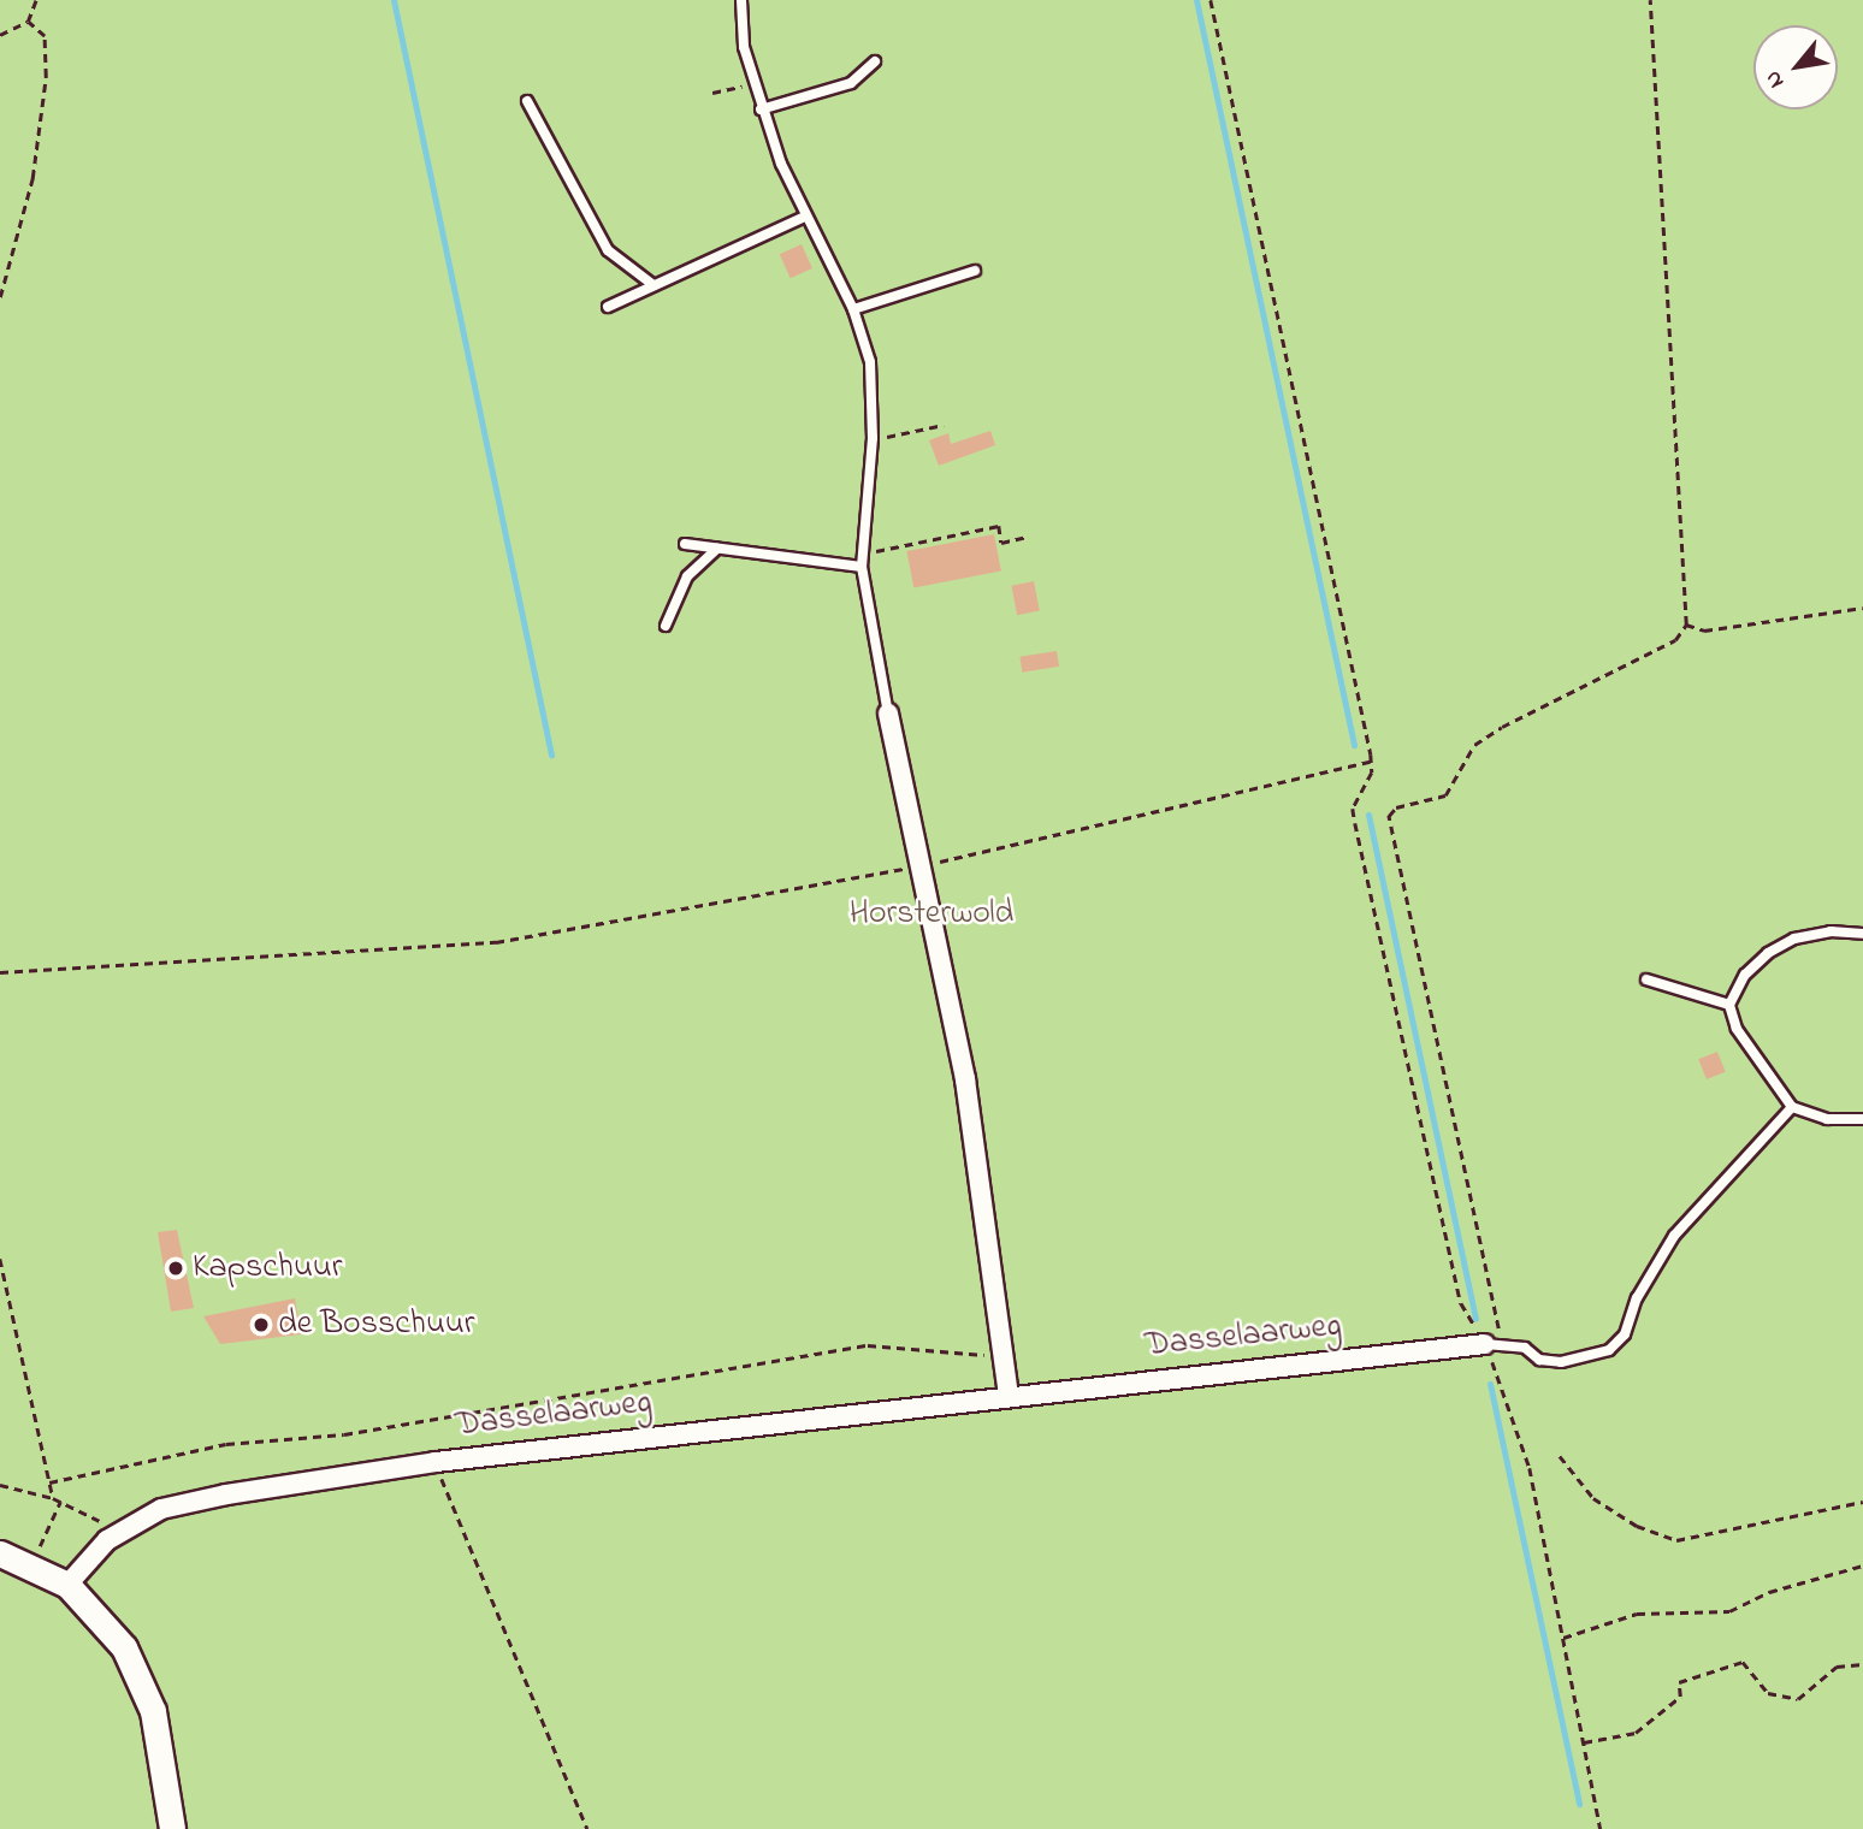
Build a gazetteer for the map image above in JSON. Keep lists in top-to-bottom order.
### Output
{
  "streets": {
    "street": ["Dasselaarweg"]
  },
  "parks": ["Horsterwold"],
  "places": ["Kapschuur", "de Bosschuur"],
  "north": "bottom left"
}
